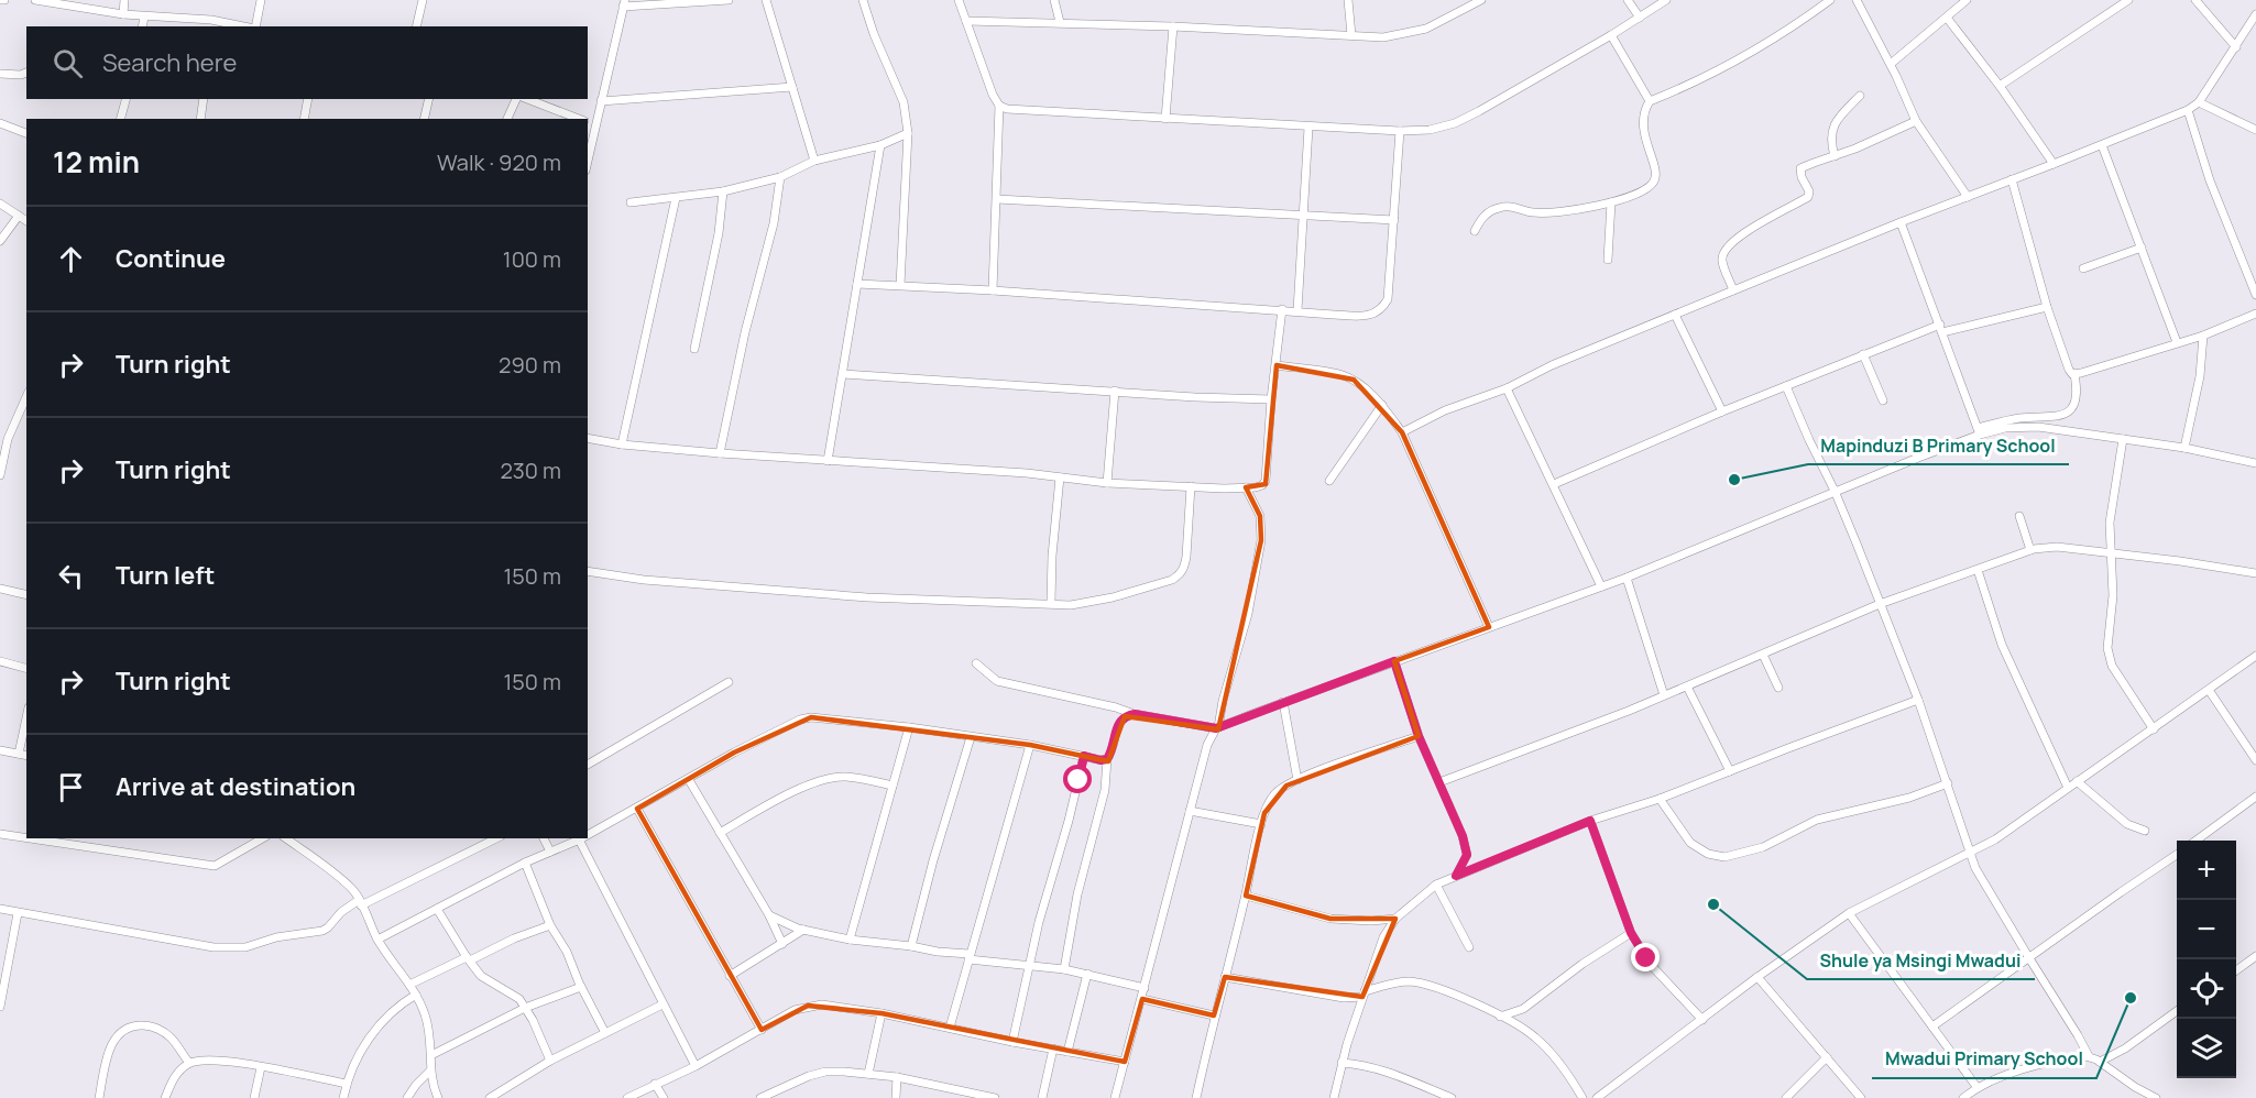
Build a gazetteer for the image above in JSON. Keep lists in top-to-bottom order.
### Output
{
  "places": ["Mapinduzi B Primary School", "Shule ya Msingi Mwadui", "Mwadui Primary School"],
  "page": {
    "search": "Search here",
    "heading": ["12 min", "Walk · 920 m"],
    "list": [
      ["Continue", "100 m"],
      ["Turn right", "290 m"],
      ["Turn right", "230 m"],
      ["Turn left", "150 m"],
      ["Turn right", "150 m"],
      "Arrive at destination"
    ],
    "map_buttons": ["+", "−"]
  }
}
